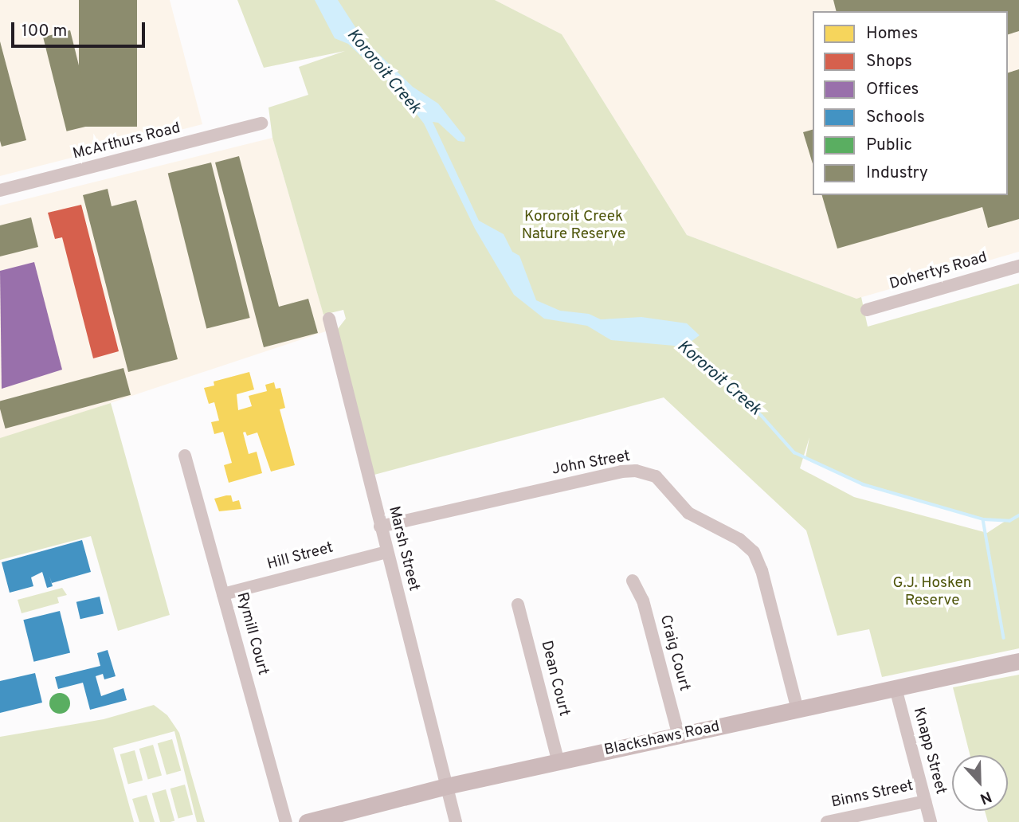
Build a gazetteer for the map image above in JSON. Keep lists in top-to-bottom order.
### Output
{
  "streets": {
    "main road": ["Blackshaws Road"],
    "street": [
      "McArthurs Road",
      "Dohertys Road",
      "John Street",
      "Marsh Street",
      "Hill Street",
      "Rymill Court",
      "Craig Court",
      "Dean Court",
      "Knapp Street",
      "Binns Street"
    ]
  },
  "crossings": [
    ["John Street", "Marsh Street"],
    ["John Street", "Blackshaws Road"],
    ["Marsh Street", "Hill Street"],
    ["Marsh Street", "Blackshaws Road"],
    ["Hill Street", "Rymill Court"],
    ["Craig Court", "Blackshaws Road"],
    ["Dean Court", "Blackshaws Road"],
    ["Blackshaws Road", "Knapp Street"],
    ["Knapp Street", "Binns Street"]
  ],
  "water": ["Kororoit Creek"],
  "parks": ["Kororoit Creek Nature Reserve", "G.J. Hosken Reserve"],
  "legend": [
    "Homes",
    "Shops",
    "Offices",
    "Schools",
    "Public",
    "Industry"
  ],
  "scale_bar": "100 m",
  "north": "bottom"
}
